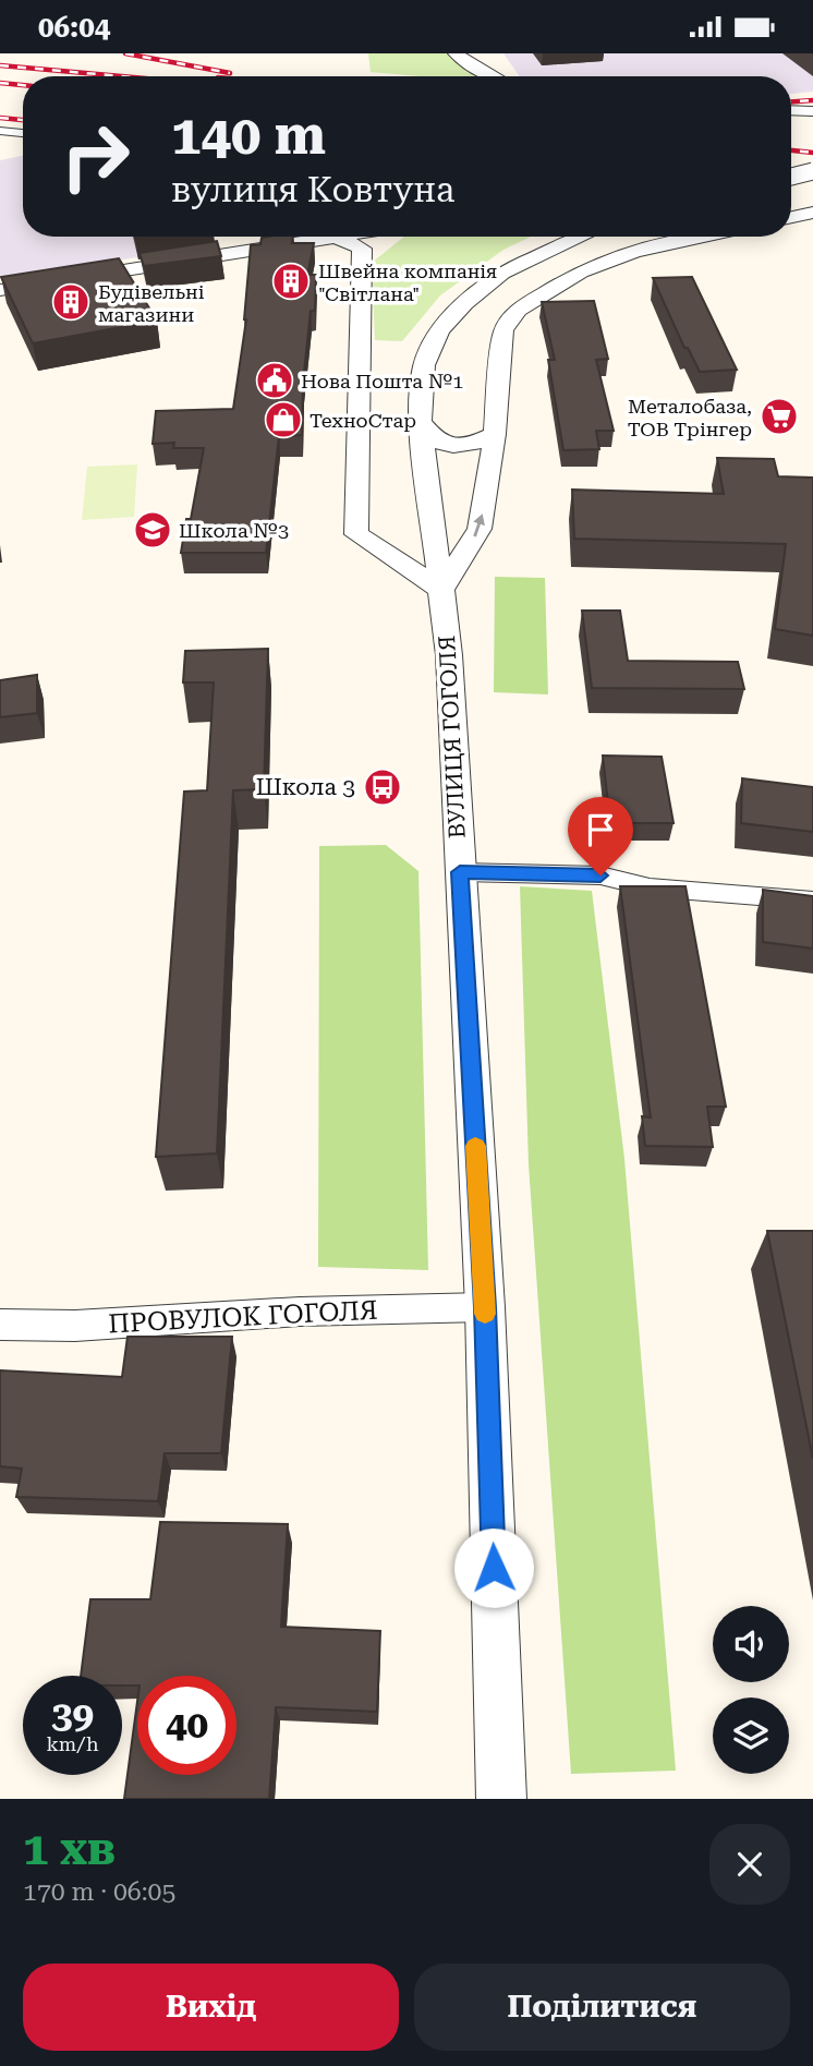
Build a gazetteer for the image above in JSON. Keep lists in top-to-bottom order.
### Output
{
  "streets": {
    "street": ["ВУЛИЦЯ ГОГОЛЯ", "ПРОВУЛОК ГОГОЛЯ"]
  },
  "crossings": [
    ["ВУЛИЦЯ ГОГОЛЯ", "ПРОВУЛОК ГОГОЛЯ"]
  ],
  "places": {
    "building": ["Швейна компанія \"Світлана\"", "Будівельні магазини"],
    "public building": ["Нова Пошта №1"],
    "supermarket": ["Металобаза, ТОВ Трінгер"],
    "shop": ["ТехноСтар"],
    "school or university": ["Школа №3"],
    "bus stop": ["Школа 3"]
  },
  "page": {
    "status": "06:04",
    "turn": ["140 m", "вулиця Ковтуна"],
    "speed": "39 km/h",
    "limit": "40",
    "heading": ["1 хв", "170 m · 06:05"],
    "buttons": ["Вихід", "Поділитися"]
  }
}
